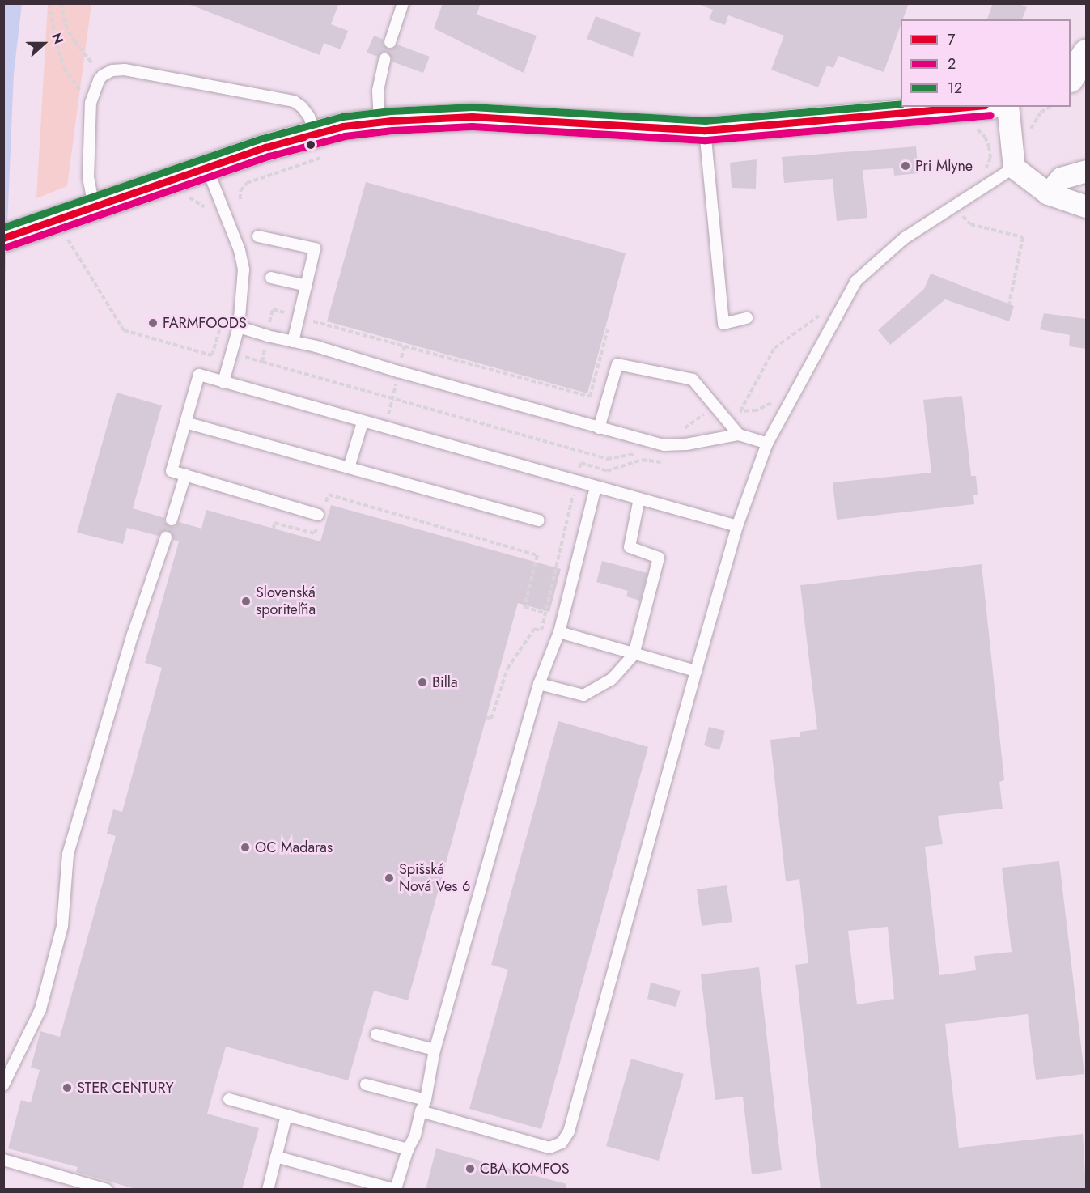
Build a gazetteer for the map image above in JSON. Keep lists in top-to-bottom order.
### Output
{
  "places": [
    "Pri Mlyne",
    "FARMFOODS",
    "Slovenská sporiteľňa",
    "Billa",
    "OC Madaras",
    "Spišská Nová Ves 6",
    "STER CENTURY",
    "CBA KOMFOS"
  ],
  "lines": ["transit line 12", "transit line 7", "transit line 2"],
  "legend": ["7", "2", "12"],
  "north": "right"
}
